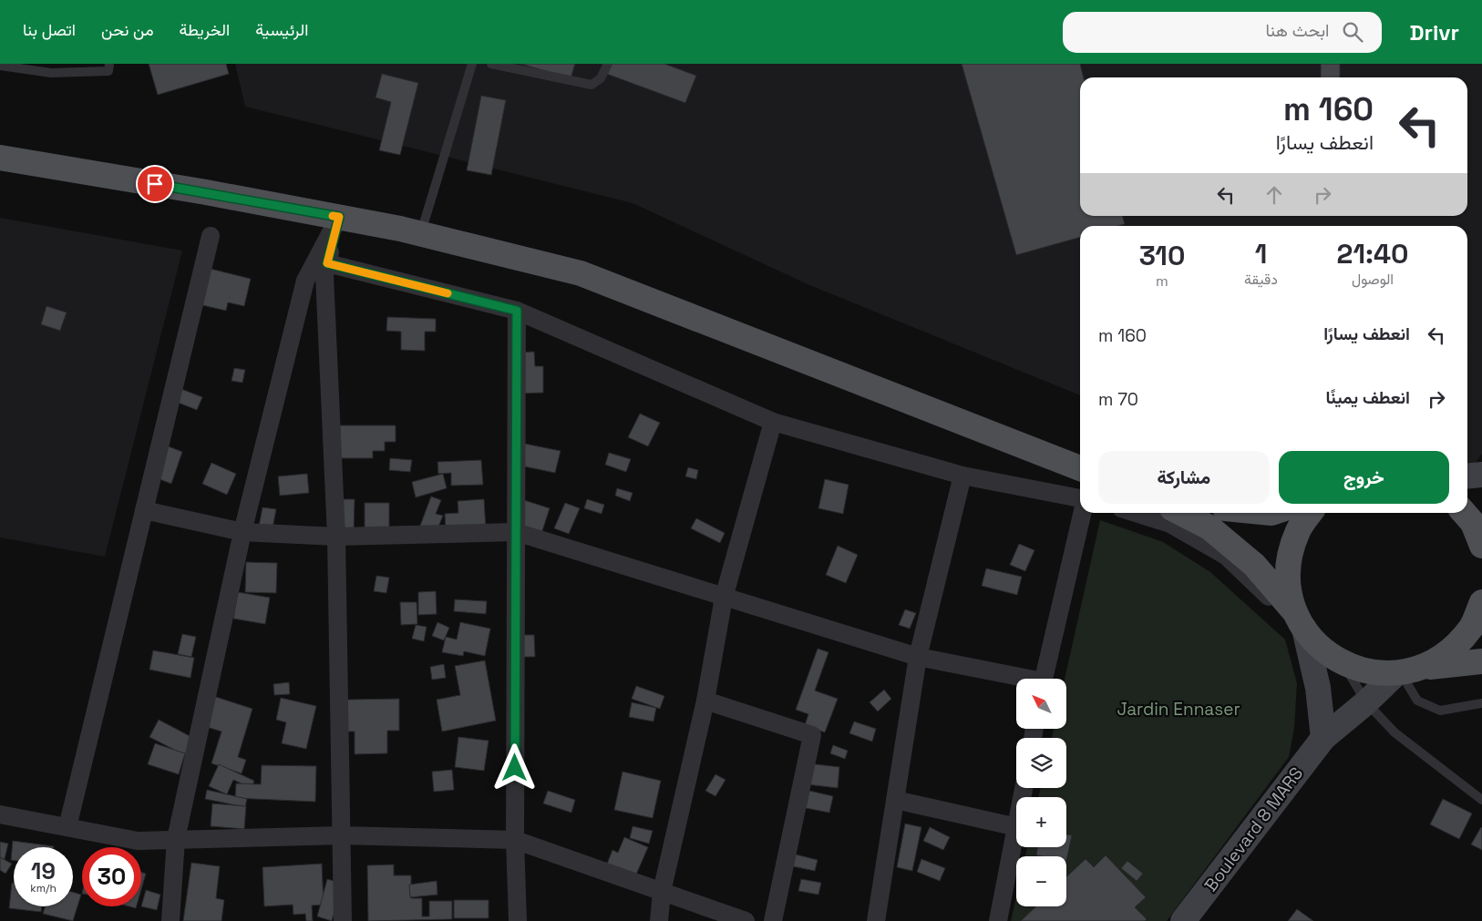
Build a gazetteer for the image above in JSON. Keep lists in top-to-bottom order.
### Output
{
  "streets": {
    "main road": ["Boulevard 8 MARS"]
  },
  "parks": ["Jardin Ennaser"],
  "north": "top left",
  "page": {
    "header": "Drivr",
    "search": "ابحث هنا",
    "nav": [
      "الرئيسية",
      "الخريطة",
      "من نحن",
      "اتصل بنا"
    ],
    "turn": ["160 m", "انعطف يسارًا"],
    "eta": [
      "21:40",
      "الوصول",
      "1",
      "دقيقة",
      "310",
      "m"
    ],
    "list": [
      {
        "name": "انعطف يسارًا",
        "value": "160 m"
      },
      {
        "name": "انعطف يمينًا",
        "value": "70 m"
      }
    ],
    "buttons": ["خروج", "مشاركة"],
    "map_buttons": ["+", "−"],
    "speed": "19 km/h",
    "limit": "30"
  }
}
